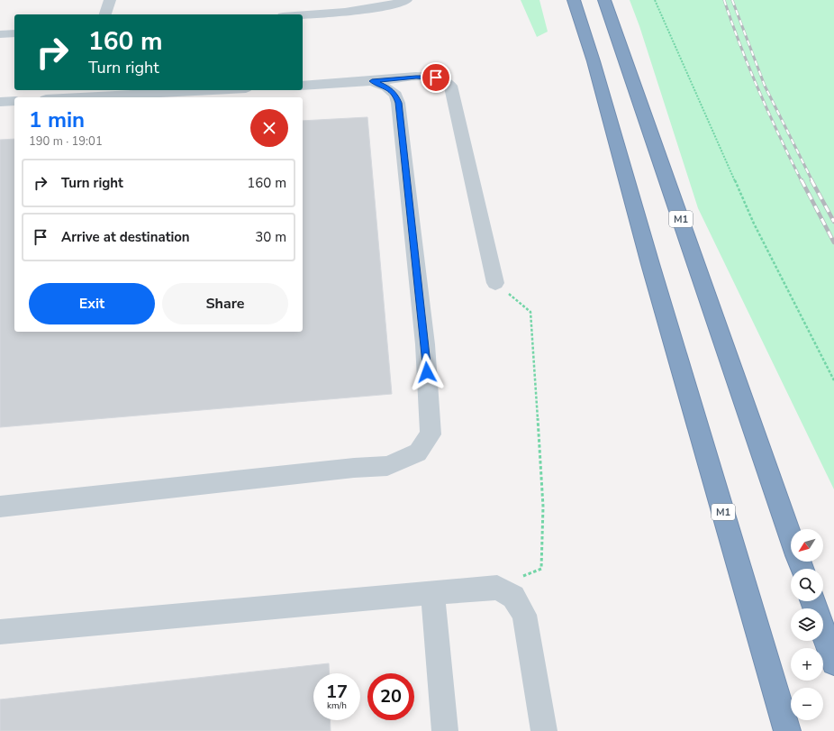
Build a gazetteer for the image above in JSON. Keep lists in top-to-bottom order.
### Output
{
  "streets": {
    "highway": ["M1"]
  },
  "north": "bottom left",
  "page": {
    "turn": ["160 m", "Turn right"],
    "heading": ["1 min", "190 m · 19:01"],
    "list": [
      {
        "name": "Turn right",
        "value": "160 m"
      },
      {
        "name": "Arrive at destination",
        "value": "30 m"
      }
    ],
    "buttons": ["Exit", "Share"],
    "map_buttons": ["+", "−"],
    "speed": "17 km/h",
    "limit": "20"
  }
}
